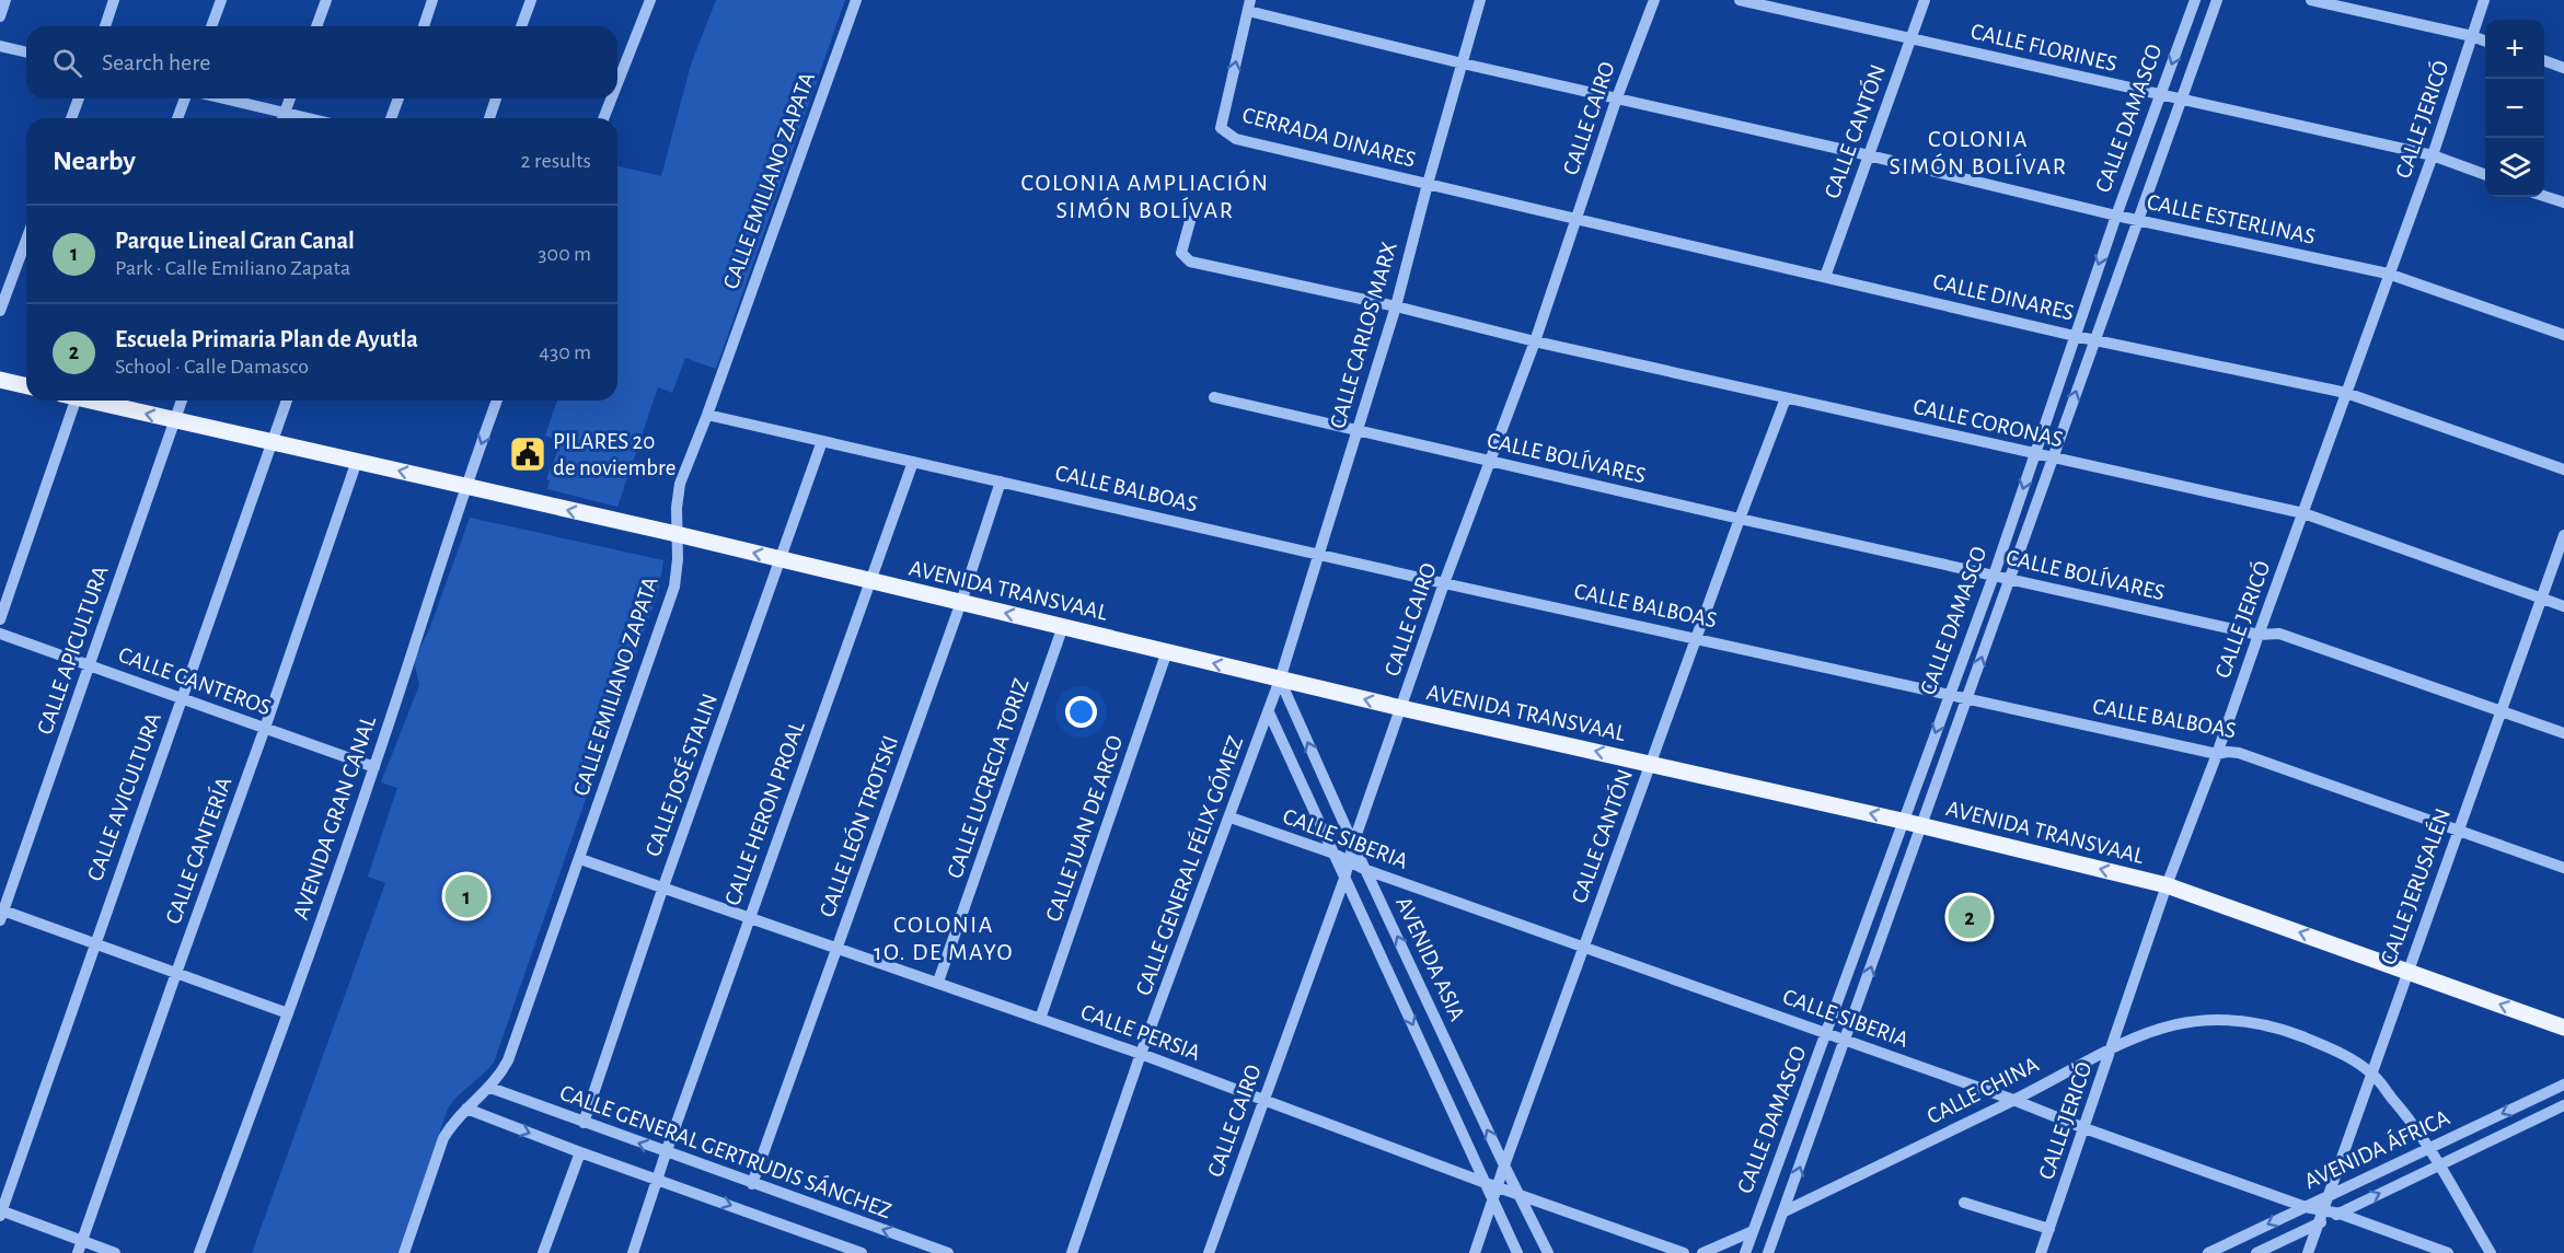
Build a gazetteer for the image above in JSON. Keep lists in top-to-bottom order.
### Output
{
  "streets": {
    "main road": ["AVENIDA TRANSVAAL"],
    "street": [
      "CALLE FLORINES",
      "CALLE CAIRO",
      "CALLE DAMASCO",
      "CALLE JERICÓ",
      "CALLE CANTÓN",
      "CERRADA DINARES",
      "CALLE EMILIANO ZAPATA",
      "CALLE ESTERLINAS",
      "CALLE DINARES",
      "CALLE CARLOS MARX",
      "CALLE CORONAS",
      "CALLE BOLÍVARES",
      "CALLE BALBOAS",
      "CALLE APICULTURA",
      "CALLE CANTEROS",
      "CALLE JOSÉ STALIN",
      "CALLE LUCRECIA TORIZ",
      "CALLE AVICULTURA",
      "CALLE HERON PROAL",
      "AVENIDA GRAN CANAL",
      "CALLE LEÓN TROTSKI",
      "CALLE JUAN DE ARCO",
      "CALLE SIBERIA",
      "CALLE CANTERÍA",
      "CALLE GENERAL FÉLIX GÓMEZ",
      "CALLE JERUSALÉN",
      "AVENIDA ASIA",
      "CALLE PERSIA",
      "CALLE CHINA",
      "AVENIDA ÁFRICA",
      "CALLE GENERAL GERTRUDIS SÁNCHEZ"
    ]
  },
  "crossings": [
    ["CALLE FLORINES", "CALLE DAMASCO"],
    ["CALLE FLORINES", "CALLE JERICÓ"],
    ["CALLE FLORINES", "CALLE CANTÓN"],
    ["CALLE CAIRO", "CALLE ESTERLINAS"],
    ["CALLE CAIRO", "CALLE DINARES"],
    ["CALLE CAIRO", "CALLE CORONAS"],
    ["CALLE CAIRO", "CALLE BOLÍVARES"],
    ["CALLE CAIRO", "CALLE BALBOAS"],
    ["CALLE CAIRO", "AVENIDA TRANSVAAL"],
    ["CALLE CAIRO", "CALLE SIBERIA"],
    ["CALLE CAIRO", "AVENIDA ASIA"],
    ["CALLE CAIRO", "CALLE PERSIA"],
    ["CALLE DAMASCO", "CALLE ESTERLINAS"],
    ["CALLE DAMASCO", "CALLE DINARES"],
    ["CALLE DAMASCO", "CALLE CORONAS"],
    ["CALLE DAMASCO", "CALLE BOLÍVARES"],
    ["CALLE DAMASCO", "CALLE BALBOAS"],
    ["CALLE DAMASCO", "AVENIDA TRANSVAAL"],
    ["CALLE DAMASCO", "CALLE SIBERIA"],
    ["CALLE DAMASCO", "CALLE CHINA"],
    ["CALLE JERICÓ", "CALLE ESTERLINAS"],
    ["CALLE JERICÓ", "CALLE DINARES"],
    ["CALLE JERICÓ", "CALLE CORONAS"],
    ["CALLE JERICÓ", "CALLE BOLÍVARES"],
    ["CALLE JERICÓ", "CALLE BALBOAS"],
    ["CALLE JERICÓ", "AVENIDA TRANSVAAL"],
    ["CALLE JERICÓ", "CALLE SIBERIA"],
    ["CALLE JERICÓ", "CALLE CHINA"],
    ["CALLE CANTÓN", "CALLE ESTERLINAS"],
    ["CALLE CANTÓN", "CALLE DINARES"],
    ["CALLE CANTÓN", "CALLE CORONAS"],
    ["CALLE CANTÓN", "CALLE BOLÍVARES"],
    ["CALLE CANTÓN", "CALLE BALBOAS"],
    ["CALLE CANTÓN", "AVENIDA TRANSVAAL"],
    ["CALLE CANTÓN", "CALLE SIBERIA"],
    ["CALLE CANTÓN", "AVENIDA ASIA"],
    ["CALLE CANTÓN", "CALLE PERSIA"],
    ["CERRADA DINARES", "CALLE ESTERLINAS"],
    ["CERRADA DINARES", "CALLE DINARES"],
    ["CERRADA DINARES", "CALLE CARLOS MARX"],
    ["CALLE EMILIANO ZAPATA", "CALLE BALBOAS"],
    ["CALLE EMILIANO ZAPATA", "AVENIDA TRANSVAAL"],
    ["CALLE EMILIANO ZAPATA", "CALLE PERSIA"],
    ["CALLE EMILIANO ZAPATA", "CALLE GENERAL GERTRUDIS SÁNCHEZ"],
    ["CALLE ESTERLINAS", "CALLE CARLOS MARX"],
    ["CALLE DINARES", "CALLE CARLOS MARX"],
    ["CALLE CARLOS MARX", "CALLE CORONAS"],
    ["CALLE CARLOS MARX", "CALLE BOLÍVARES"],
    ["CALLE CARLOS MARX", "CALLE BALBOAS"],
    ["CALLE CARLOS MARX", "AVENIDA TRANSVAAL"],
    ["CALLE CARLOS MARX", "CALLE GENERAL FÉLIX GÓMEZ"],
    ["CALLE CARLOS MARX", "AVENIDA ASIA"],
    ["CALLE CORONAS", "CALLE JERUSALÉN"],
    ["CALLE BOLÍVARES", "CALLE JERUSALÉN"],
    ["CALLE BALBOAS", "CALLE JOSÉ STALIN"],
    ["CALLE BALBOAS", "CALLE HERON PROAL"],
    ["CALLE BALBOAS", "CALLE LEÓN TROTSKI"],
    ["CALLE BALBOAS", "CALLE JERUSALÉN"],
    ["AVENIDA TRANSVAAL", "CALLE APICULTURA"],
    ["AVENIDA TRANSVAAL", "CALLE JOSÉ STALIN"],
    ["AVENIDA TRANSVAAL", "CALLE LUCRECIA TORIZ"],
    ["AVENIDA TRANSVAAL", "CALLE AVICULTURA"],
    ["AVENIDA TRANSVAAL", "CALLE HERON PROAL"],
    ["AVENIDA TRANSVAAL", "AVENIDA GRAN CANAL"],
    ["AVENIDA TRANSVAAL", "CALLE LEÓN TROTSKI"],
    ["AVENIDA TRANSVAAL", "CALLE JUAN DE ARCO"],
    ["AVENIDA TRANSVAAL", "CALLE CANTERÍA"],
    ["AVENIDA TRANSVAAL", "CALLE GENERAL FÉLIX GÓMEZ"],
    ["AVENIDA TRANSVAAL", "CALLE JERUSALÉN"],
    ["AVENIDA TRANSVAAL", "AVENIDA ASIA"],
    ["CALLE APICULTURA", "CALLE CANTEROS"],
    ["CALLE CANTEROS", "CALLE AVICULTURA"],
    ["CALLE CANTEROS", "AVENIDA GRAN CANAL"],
    ["CALLE CANTEROS", "CALLE CANTERÍA"],
    ["CALLE JOSÉ STALIN", "CALLE PERSIA"],
    ["CALLE JOSÉ STALIN", "CALLE GENERAL GERTRUDIS SÁNCHEZ"],
    ["CALLE LUCRECIA TORIZ", "CALLE PERSIA"],
    ["CALLE HERON PROAL", "CALLE PERSIA"],
    ["CALLE HERON PROAL", "CALLE GENERAL GERTRUDIS SÁNCHEZ"],
    ["CALLE LEÓN TROTSKI", "CALLE PERSIA"],
    ["CALLE LEÓN TROTSKI", "CALLE GENERAL GERTRUDIS SÁNCHEZ"],
    ["CALLE JUAN DE ARCO", "CALLE PERSIA"],
    ["CALLE SIBERIA", "CALLE GENERAL FÉLIX GÓMEZ"],
    ["CALLE SIBERIA", "CALLE JERUSALÉN"],
    ["CALLE SIBERIA", "AVENIDA ASIA"],
    ["CALLE SIBERIA", "CALLE CHINA"],
    ["CALLE SIBERIA", "AVENIDA ÁFRICA"],
    ["CALLE GENERAL FÉLIX GÓMEZ", "AVENIDA ASIA"],
    ["CALLE GENERAL FÉLIX GÓMEZ", "CALLE PERSIA"],
    ["CALLE JERUSALÉN", "CALLE CHINA"],
    ["CALLE JERUSALÉN", "AVENIDA ÁFRICA"],
    ["AVENIDA ASIA", "CALLE PERSIA"],
    ["CALLE CHINA", "AVENIDA ÁFRICA"]
  ],
  "one_way": ["AVENIDA TRANSVAAL"],
  "districts": ["COLONIA SIMÓN BOLÍVAR", "COLONIA AMPLIACIÓN SIMÓN BOLÍVAR", "COLONIA 1O. DE MAYO"],
  "places": {
    "public building": ["PILARES 20 de noviembre"]
  },
  "page": {
    "map_buttons": ["+", "−"],
    "search": "Search here",
    "heading": ["Nearby", "2 results"],
    "list": [
      {
        "mark": "1",
        "name": "Parque Lineal Gran Canal",
        "note": "Park · Calle Emiliano Zapata",
        "value": "300 m"
      },
      {
        "mark": "2",
        "name": "Escuela Primaria Plan de Ayutla",
        "note": "School · Calle Damasco",
        "value": "430 m"
      }
    ],
    "pins": ["1", "2"]
  }
}
